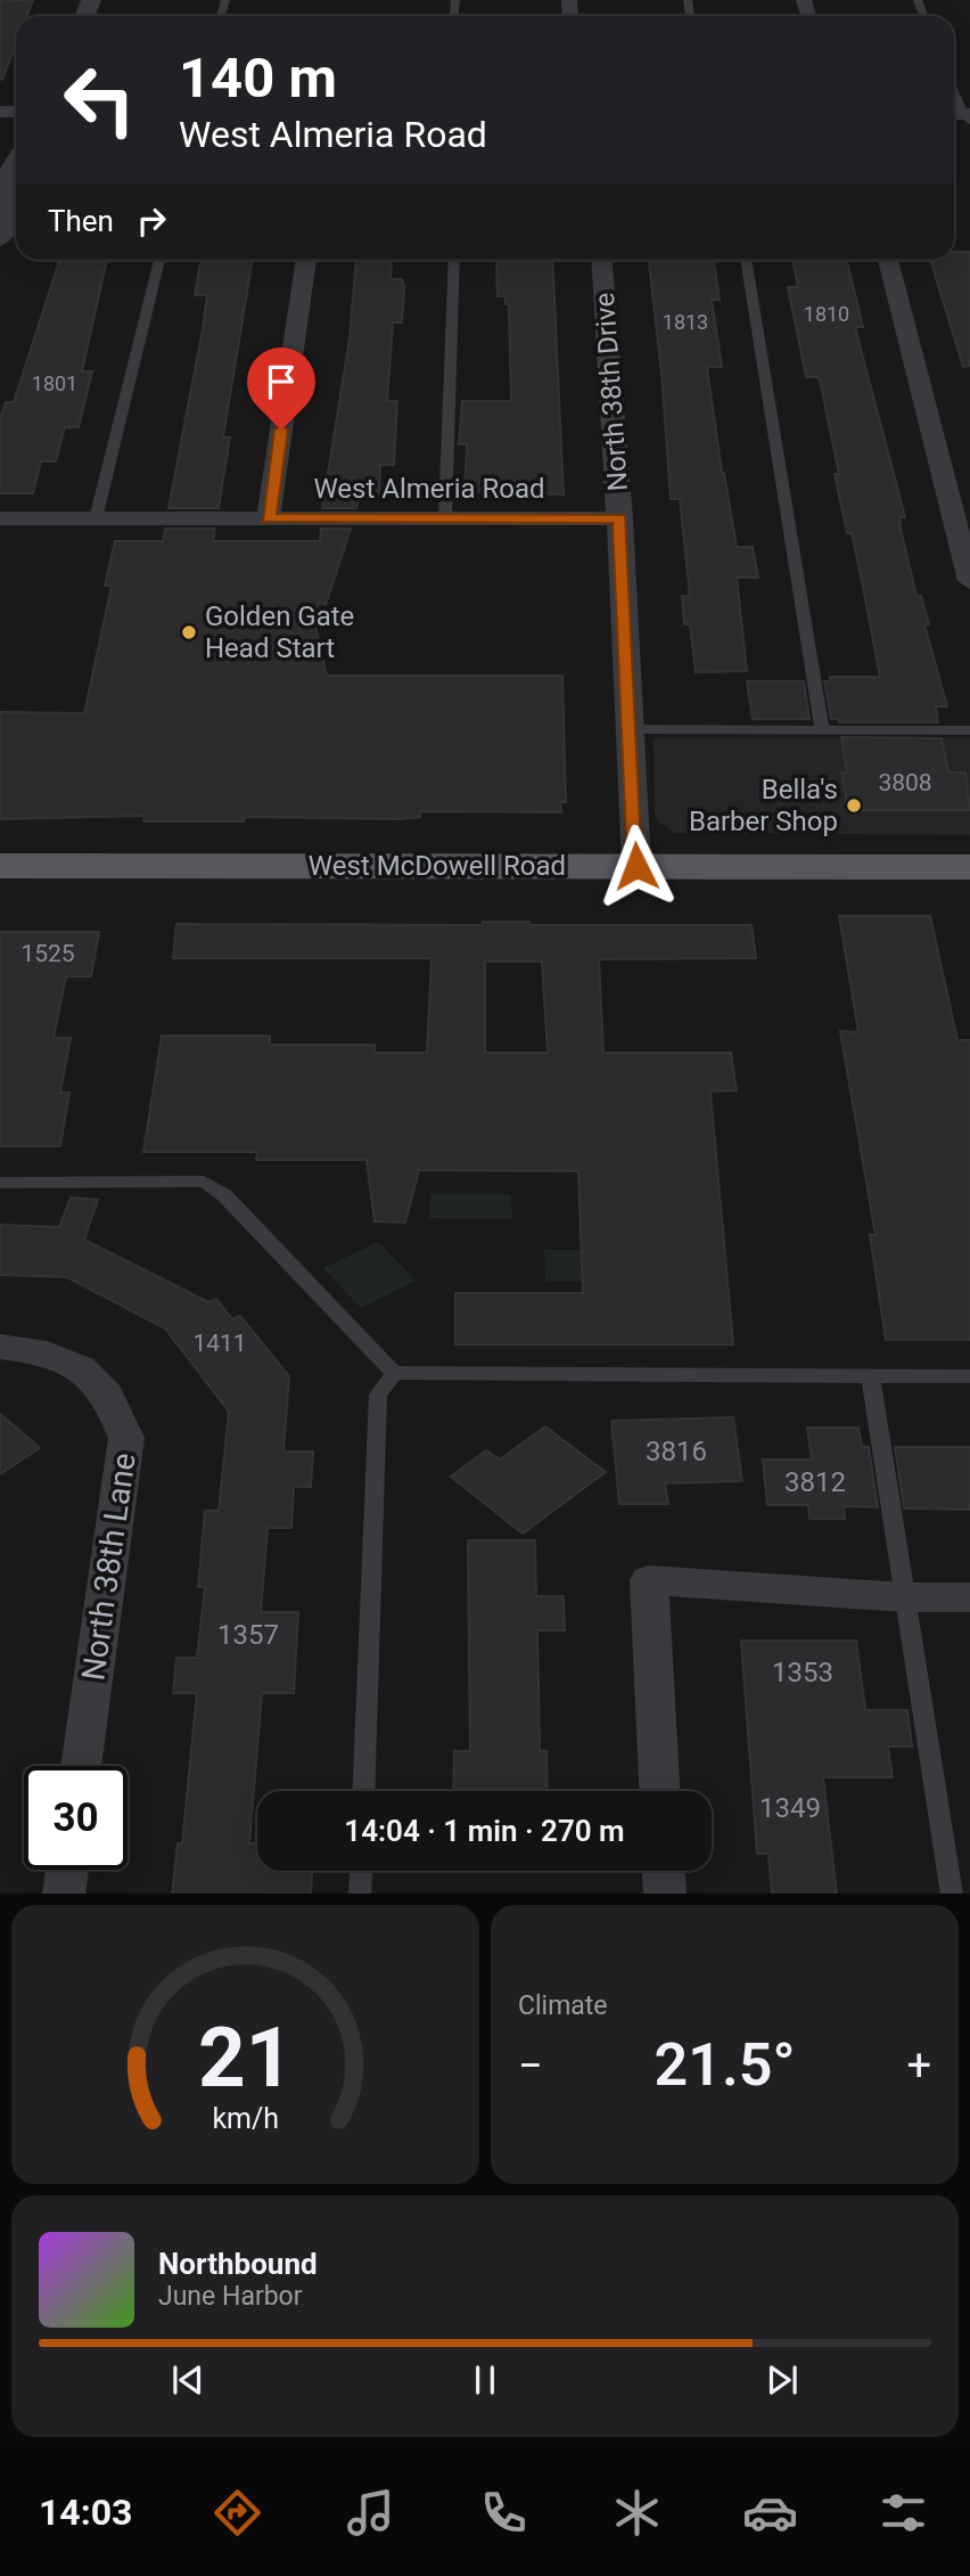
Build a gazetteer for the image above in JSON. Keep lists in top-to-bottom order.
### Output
{
  "streets": {
    "main road": ["West McDowell Road"],
    "street": ["North 38th Drive", "West Almeria Road", "North 38th Lane"]
  },
  "crossings": [
    ["North 38th Drive", "West Almeria Road"],
    ["North 38th Drive", "West McDowell Road"]
  ],
  "places": ["Golden Gate Head Start", "Bella's Barber Shop"],
  "house_numbers": [
    "1810",
    "1813",
    "1801",
    "3808",
    "1525",
    "1411",
    "3816",
    "3812",
    "1357",
    "1353",
    "1349"
  ],
  "page": {
    "turn": ["140 m", "West Almeria Road"],
    "then": "Then",
    "limit": "30",
    "trip": "14:04 · 1 min · 270 m",
    "tile": "Climate",
    "heat": ["−", "21.5°", "+"],
    "song": ["Northbound", "June Harbor"],
    "tabs": "14:03",
    "gauge": ["21", "km/h"]
  }
}
